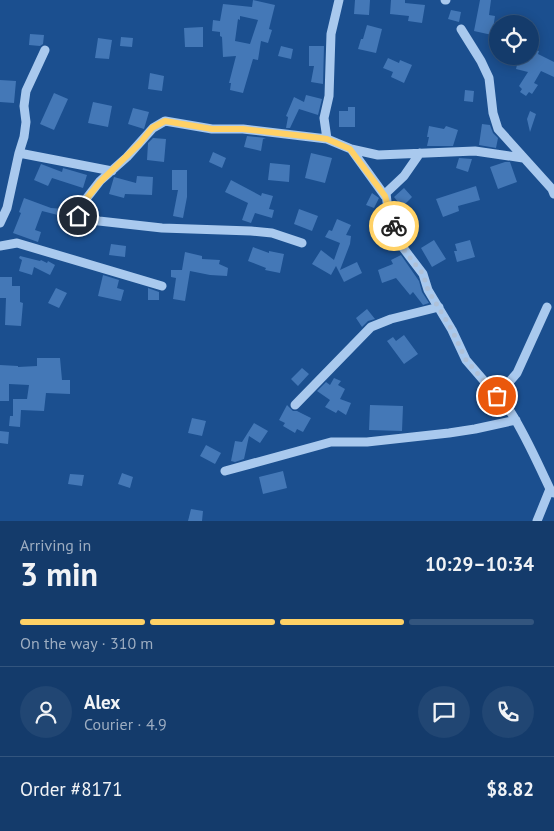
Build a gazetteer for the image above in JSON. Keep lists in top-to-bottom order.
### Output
{
  "page": {
    "heading": ["3 min", "Arriving in", "10:29–10:34"],
    "panel": [
      "Alex",
      "Courier · 4.9",
      "Order #8171",
      "$8.82"
    ],
    "bar": "On the way · 310 m"
  }
}
